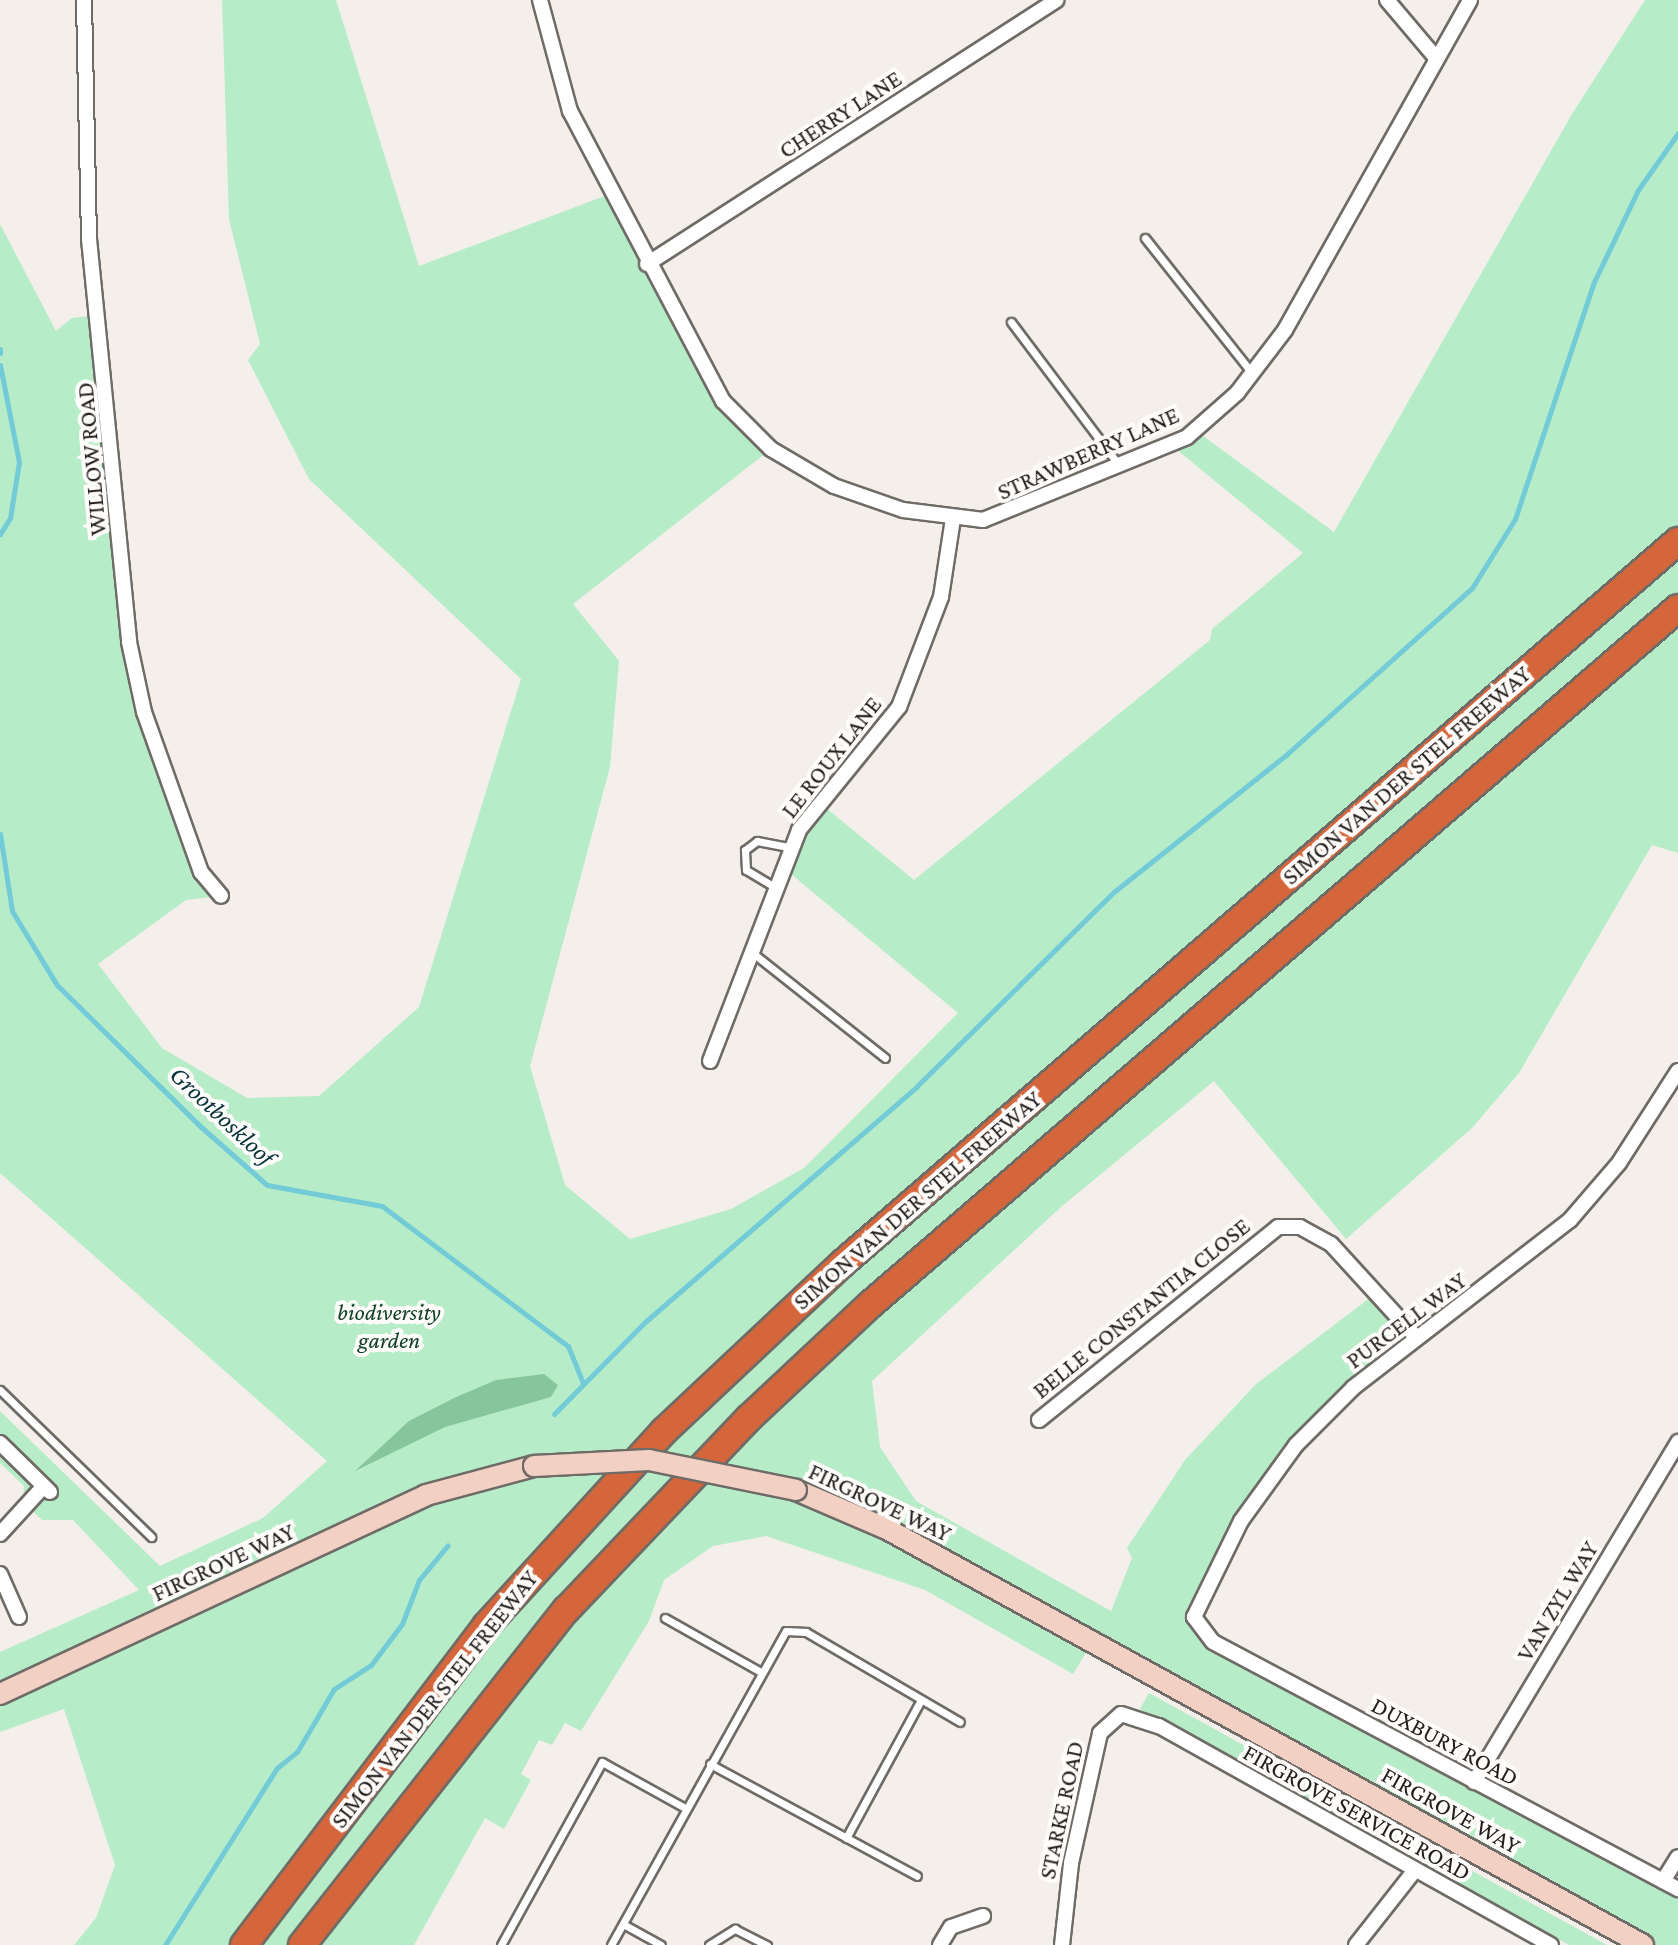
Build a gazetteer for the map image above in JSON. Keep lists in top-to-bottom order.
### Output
{
  "streets": {
    "highway": ["SIMON VAN DER STEL FREEWAY"],
    "street": [
      "CHERRY LANE",
      "STRAWBERRY LANE",
      "WILLOW ROAD",
      "LE ROUX LANE",
      "BELLE CONSTANTIA CLOSE",
      "PURCELL WAY",
      "FIRGROVE WAY",
      "VAN ZYL WAY",
      "DUXBURY ROAD",
      "STARKE ROAD",
      "FIRGROVE SERVICE ROAD"
    ]
  },
  "crossings": [
    ["CHERRY LANE", "STRAWBERRY LANE"],
    ["STRAWBERRY LANE", "LE ROUX LANE"],
    ["BELLE CONSTANTIA CLOSE", "PURCELL WAY"],
    ["PURCELL WAY", "DUXBURY ROAD"],
    ["VAN ZYL WAY", "DUXBURY ROAD"],
    ["STARKE ROAD", "FIRGROVE SERVICE ROAD"]
  ],
  "water": ["Grootboskloof"],
  "parks": ["biodiversity garden"]
}
